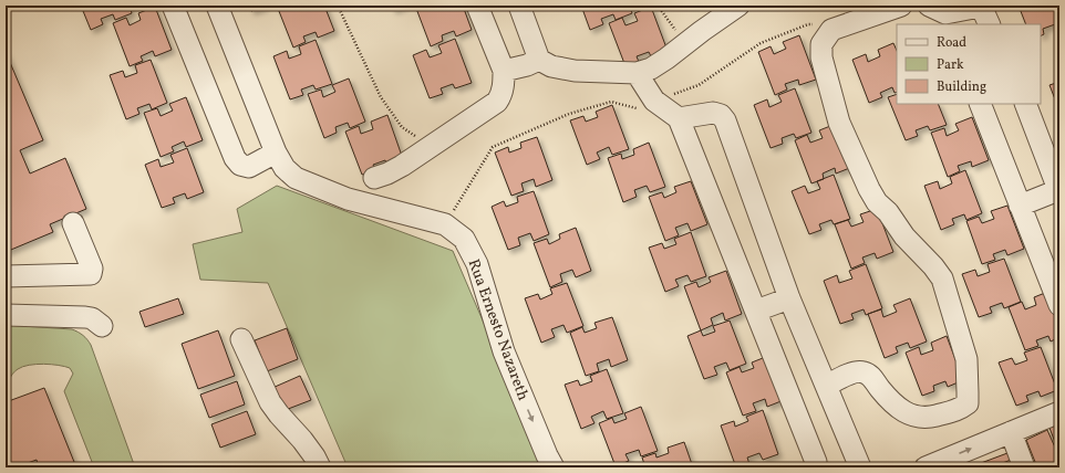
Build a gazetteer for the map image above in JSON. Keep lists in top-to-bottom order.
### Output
{
  "streets": {
    "street": ["Rua Ernesto Nazareth"]
  },
  "one_way": ["Rua Ernesto Nazareth"],
  "legend": ["Road", "Park", "Building"]
}
